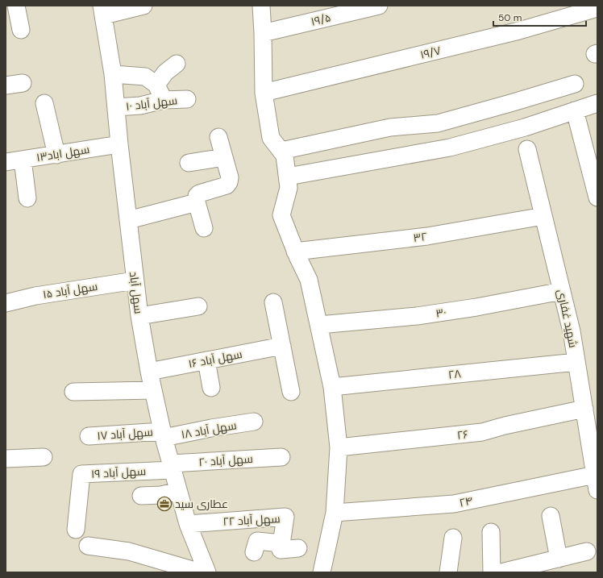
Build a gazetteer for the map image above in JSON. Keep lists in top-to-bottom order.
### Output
{
  "streets": {
    "street": [
      "۱۹/۵",
      "۱۹/۷",
      "سهل آباد ۱۰",
      "سهل اباد۱۳",
      "۳۲",
      "سهل آباد ۱۵",
      "سهل آباد",
      "۳۰",
      "شهید غفاری",
      "سهل آباد ۱۶",
      "۲۸",
      "سهل آباد ۱۸",
      "سهل آباد ۱۷",
      "۲۶",
      "سهل آباد ۲۰",
      "سهل آباد ۱۹",
      "۲۴",
      "سهل آباد ۲۲"
    ]
  },
  "crossings": [
    ["سهل آباد ۱۰", "سهل آباد"],
    ["سهل اباد۱۳", "سهل آباد"],
    ["۳۲", "شهید غفاری"],
    ["سهل آباد ۱۵", "سهل آباد"],
    ["سهل آباد", "سهل آباد ۱۶"],
    ["سهل آباد", "سهل آباد ۱۸"],
    ["سهل آباد", "سهل آباد ۱۷"],
    ["سهل آباد", "سهل آباد ۲۰"],
    ["سهل آباد", "سهل آباد ۱۹"],
    ["سهل آباد", "سهل آباد ۲۲"],
    ["۳۰", "شهید غفاری"],
    ["شهید غفاری", "۲۸"],
    ["شهید غفاری", "۲۶"],
    ["شهید غفاری", "۲۴"],
    ["سهل آباد ۱۸", "سهل آباد ۱۷"],
    ["سهل آباد ۲۰", "سهل آباد ۱۹"]
  ],
  "places": {
    "office": ["عطاری سید"]
  },
  "scale_bar": "50 m"
}
